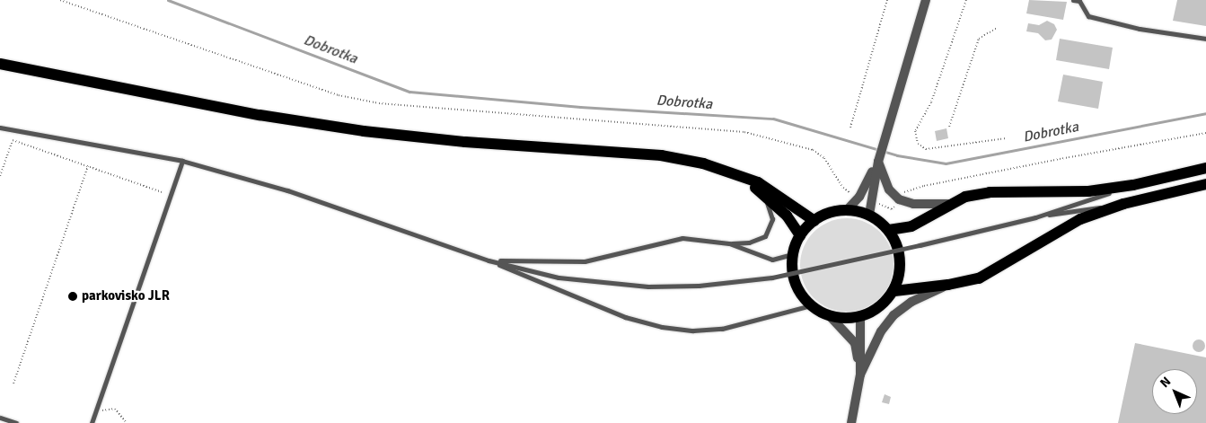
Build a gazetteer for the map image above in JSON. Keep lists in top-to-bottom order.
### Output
{
  "water": ["Dobrotka"],
  "places": ["parkovisko JLR"],
  "north": "top left"
}
